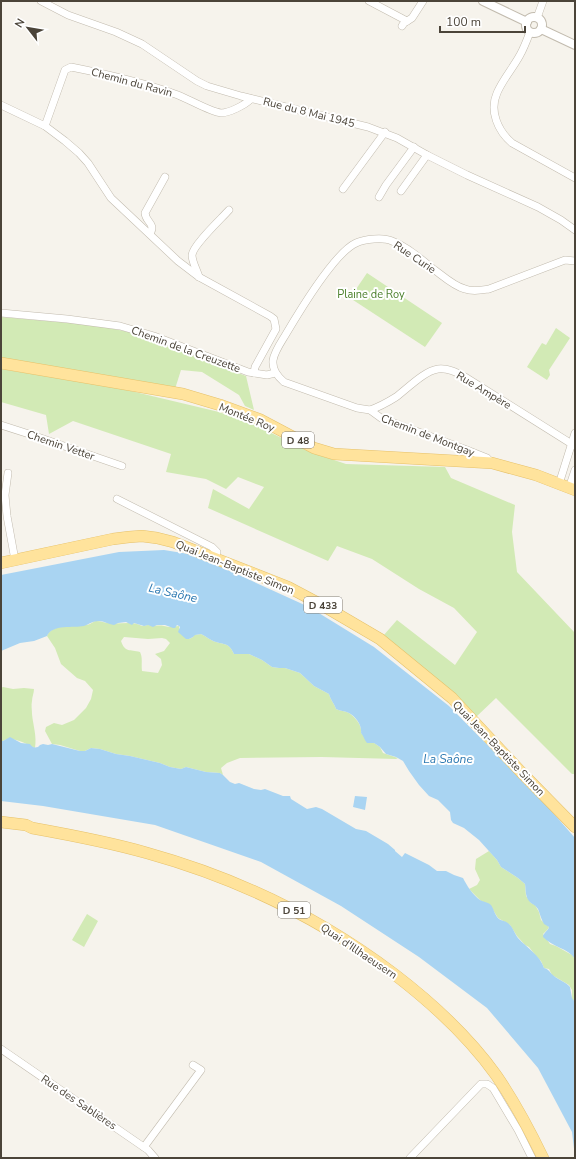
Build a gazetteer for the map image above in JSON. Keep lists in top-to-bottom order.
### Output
{
  "streets": {
    "main road": [
      "Montée Roy",
      "D 48",
      "Quai Jean-Baptiste Simon",
      "D 433",
      "D 51",
      "Quai d'Illhaeusern"
    ],
    "street": [
      "Chemin du Ravin",
      "Rue du 8 Mai 1945",
      "Rue Curie",
      "Chemin de la Creuzette",
      "Rue Ampère",
      "Chemin de Montgay",
      "Chemin Vetter",
      "Rue des Sablières"
    ]
  },
  "crossings": [
    ["Chemin du Ravin", "Rue du 8 Mai 1945"],
    ["Rue Curie", "Chemin de la Creuzette"],
    ["Rue Curie", "Chemin de Montgay"],
    ["Chemin de la Creuzette", "Chemin de Montgay"],
    ["Rue Ampère", "Chemin de Montgay"],
    ["Montée Roy", "Chemin de Montgay"],
    ["Montée Roy", "D 48"],
    ["Chemin de Montgay", "D 48"]
  ],
  "water": ["La Saône"],
  "parks": ["Plaine de Roy"],
  "scale_bar": "100 m",
  "north": "top left"
}
